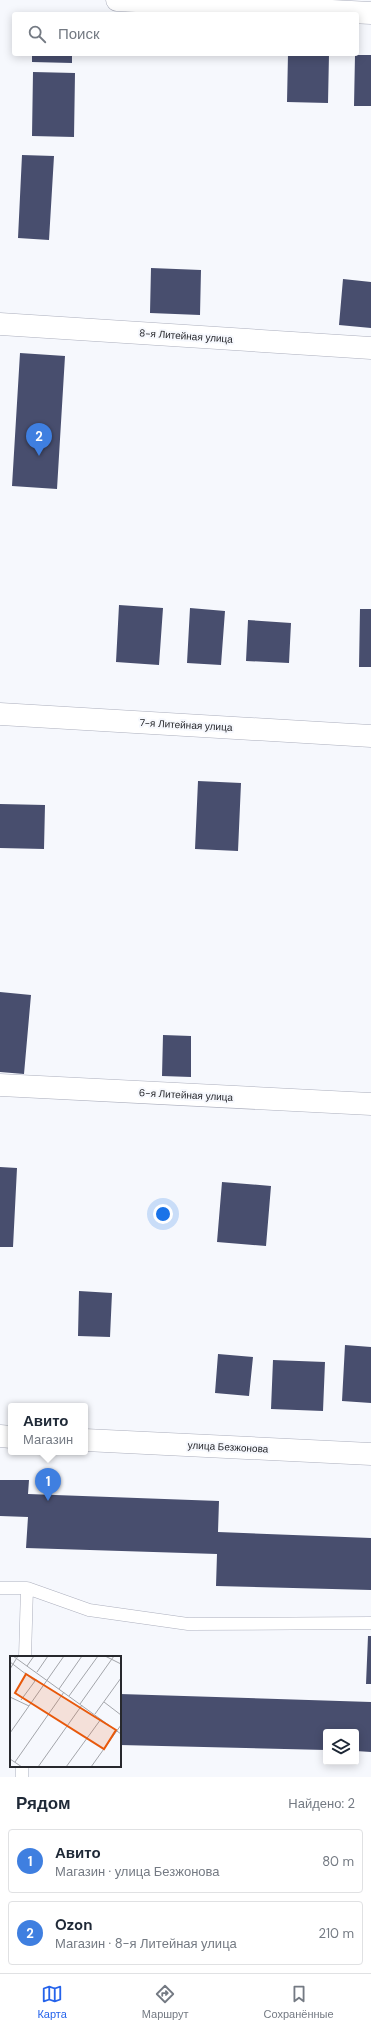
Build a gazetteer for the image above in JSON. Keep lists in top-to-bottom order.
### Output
{
  "streets": {
    "street": [
      "8-я Литейная улица",
      "7-я Литейная улица",
      "6-я Литейная улица",
      "улица Безжонова"
    ]
  },
  "page": {
    "search": "Поиск",
    "pins": ["2", "1"],
    "popup": ["Авито", "Магазин"],
    "heading": ["Рядом", "Найдено: 2"],
    "list": [
      {
        "mark": "1",
        "name": "Авито",
        "note": "Магазин · улица Безжонова",
        "value": "80 m"
      },
      {
        "mark": "2",
        "name": "Ozon",
        "note": "Магазин · 8-я Литейная улица",
        "value": "210 m"
      }
    ],
    "nav": ["Карта", "Маршрут", "Сохранённые"]
  }
}
